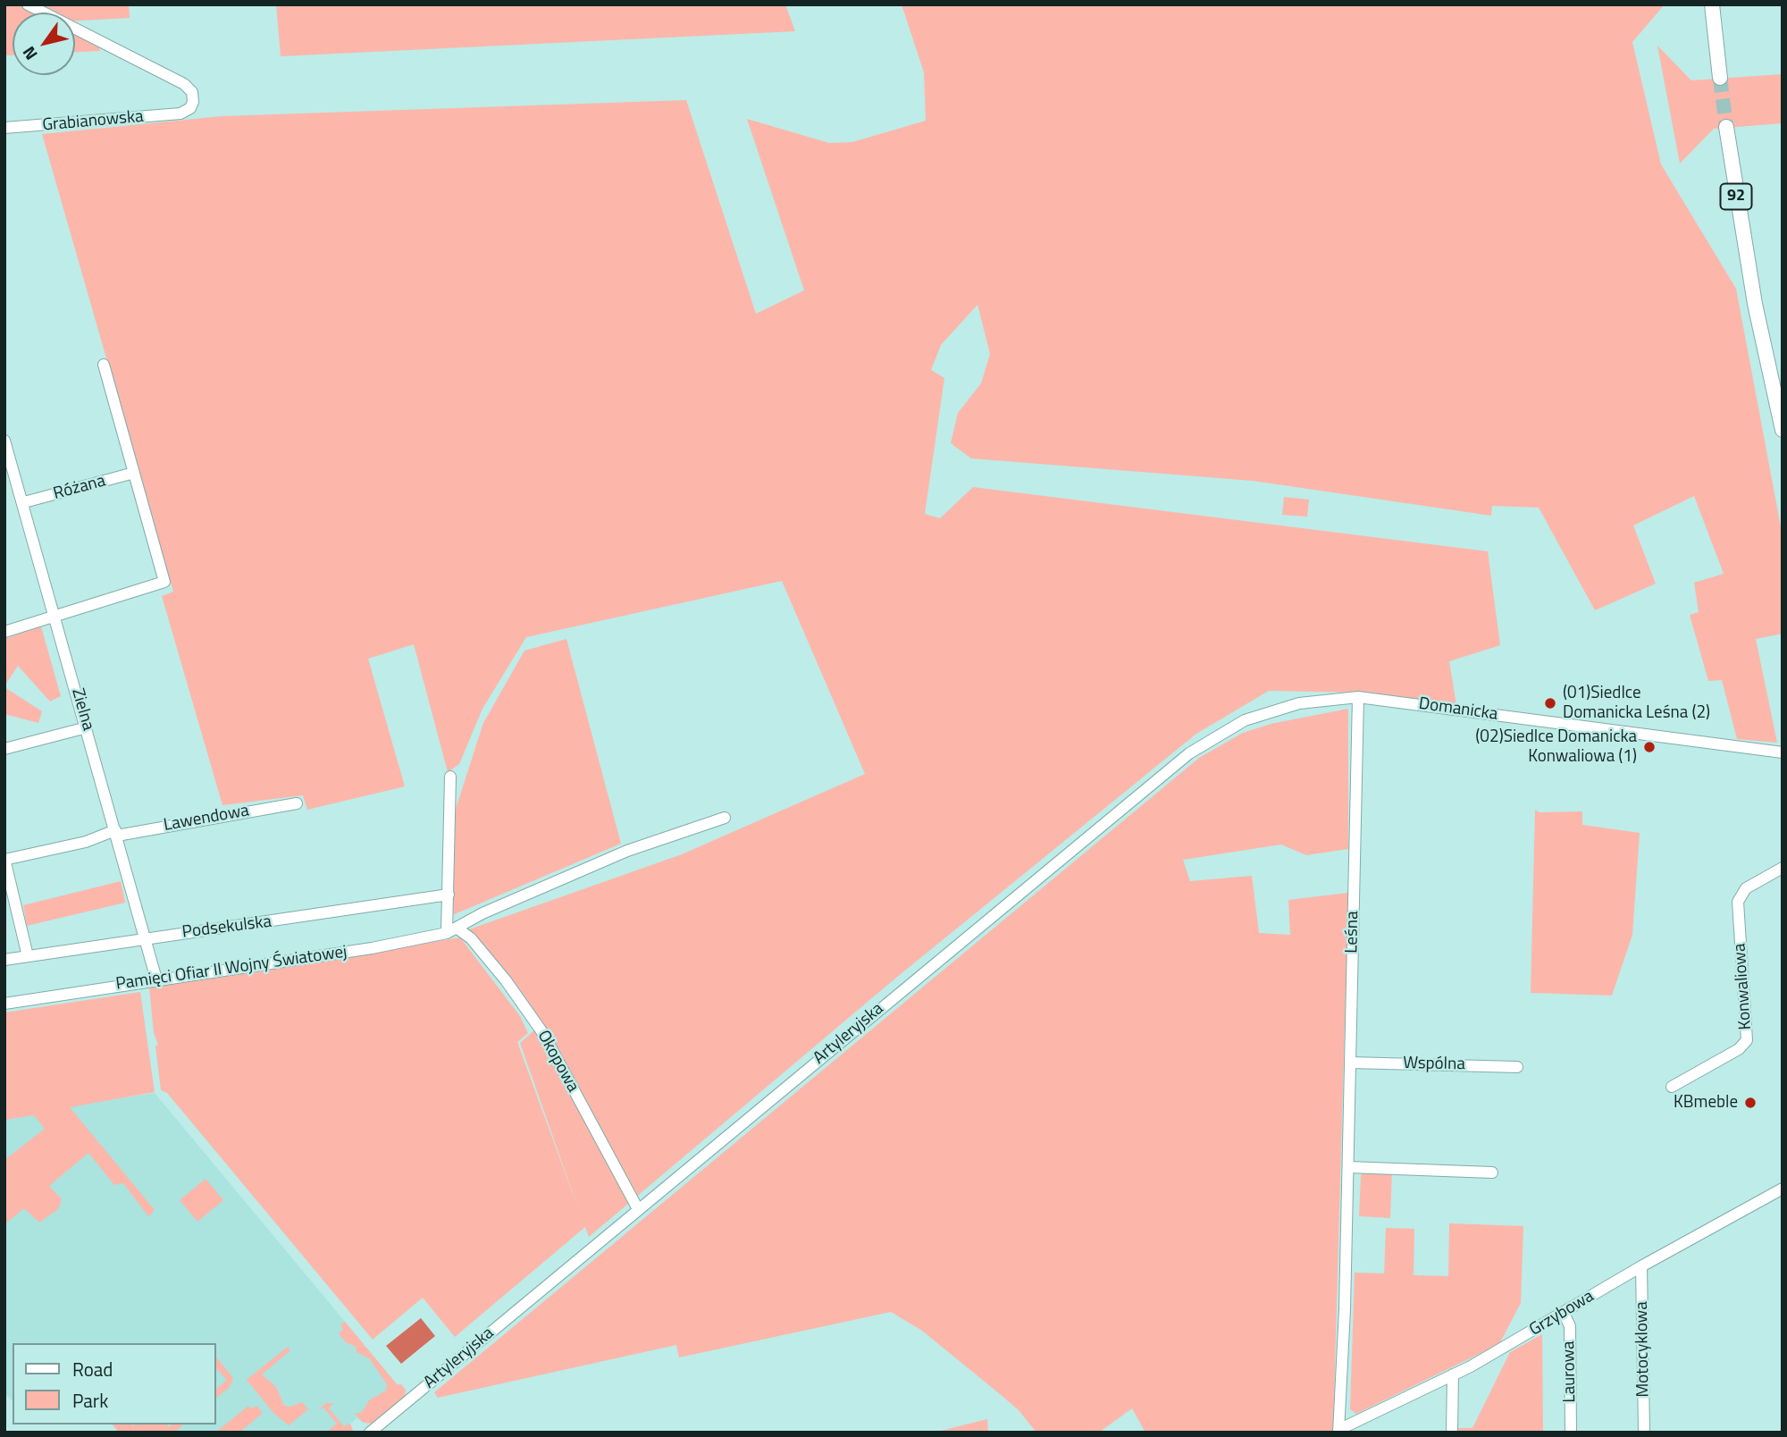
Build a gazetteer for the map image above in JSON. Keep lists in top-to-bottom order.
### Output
{
  "streets": {
    "main road": ["92"],
    "street": [
      "Grabianowska",
      "Różana",
      "Zielna",
      "Domanicka",
      "Lawendowa",
      "Podsekulska",
      "Leśna",
      "Pamięci Ofiar II Wojny Światowej",
      "Konwaliowa",
      "Artyleryjska",
      "Okopowa",
      "Wspólna",
      "Grzybowa",
      "Motocyklowa",
      "Laurowa"
    ]
  },
  "crossings": [
    ["Różana", "Zielna"],
    ["Zielna", "Lawendowa"],
    ["Zielna", "Podsekulska"],
    ["Zielna", "Pamięci Ofiar II Wojny Światowej"],
    ["Domanicka", "Leśna"],
    ["Domanicka", "Artyleryjska"],
    ["Leśna", "Artyleryjska"],
    ["Leśna", "Wspólna"],
    ["Leśna", "Grzybowa"],
    ["Pamięci Ofiar II Wojny Światowej", "Okopowa"],
    ["Artyleryjska", "Okopowa"],
    ["Grzybowa", "Motocyklowa"],
    ["Grzybowa", "Laurowa"]
  ],
  "places": ["(01)Siedlce Domanicka Leśna (2)", "(02)Siedlce Domanicka Konwaliowa (1)", "KBmeble"],
  "legend": ["Road", "Park"],
  "north": "bottom left"
}
